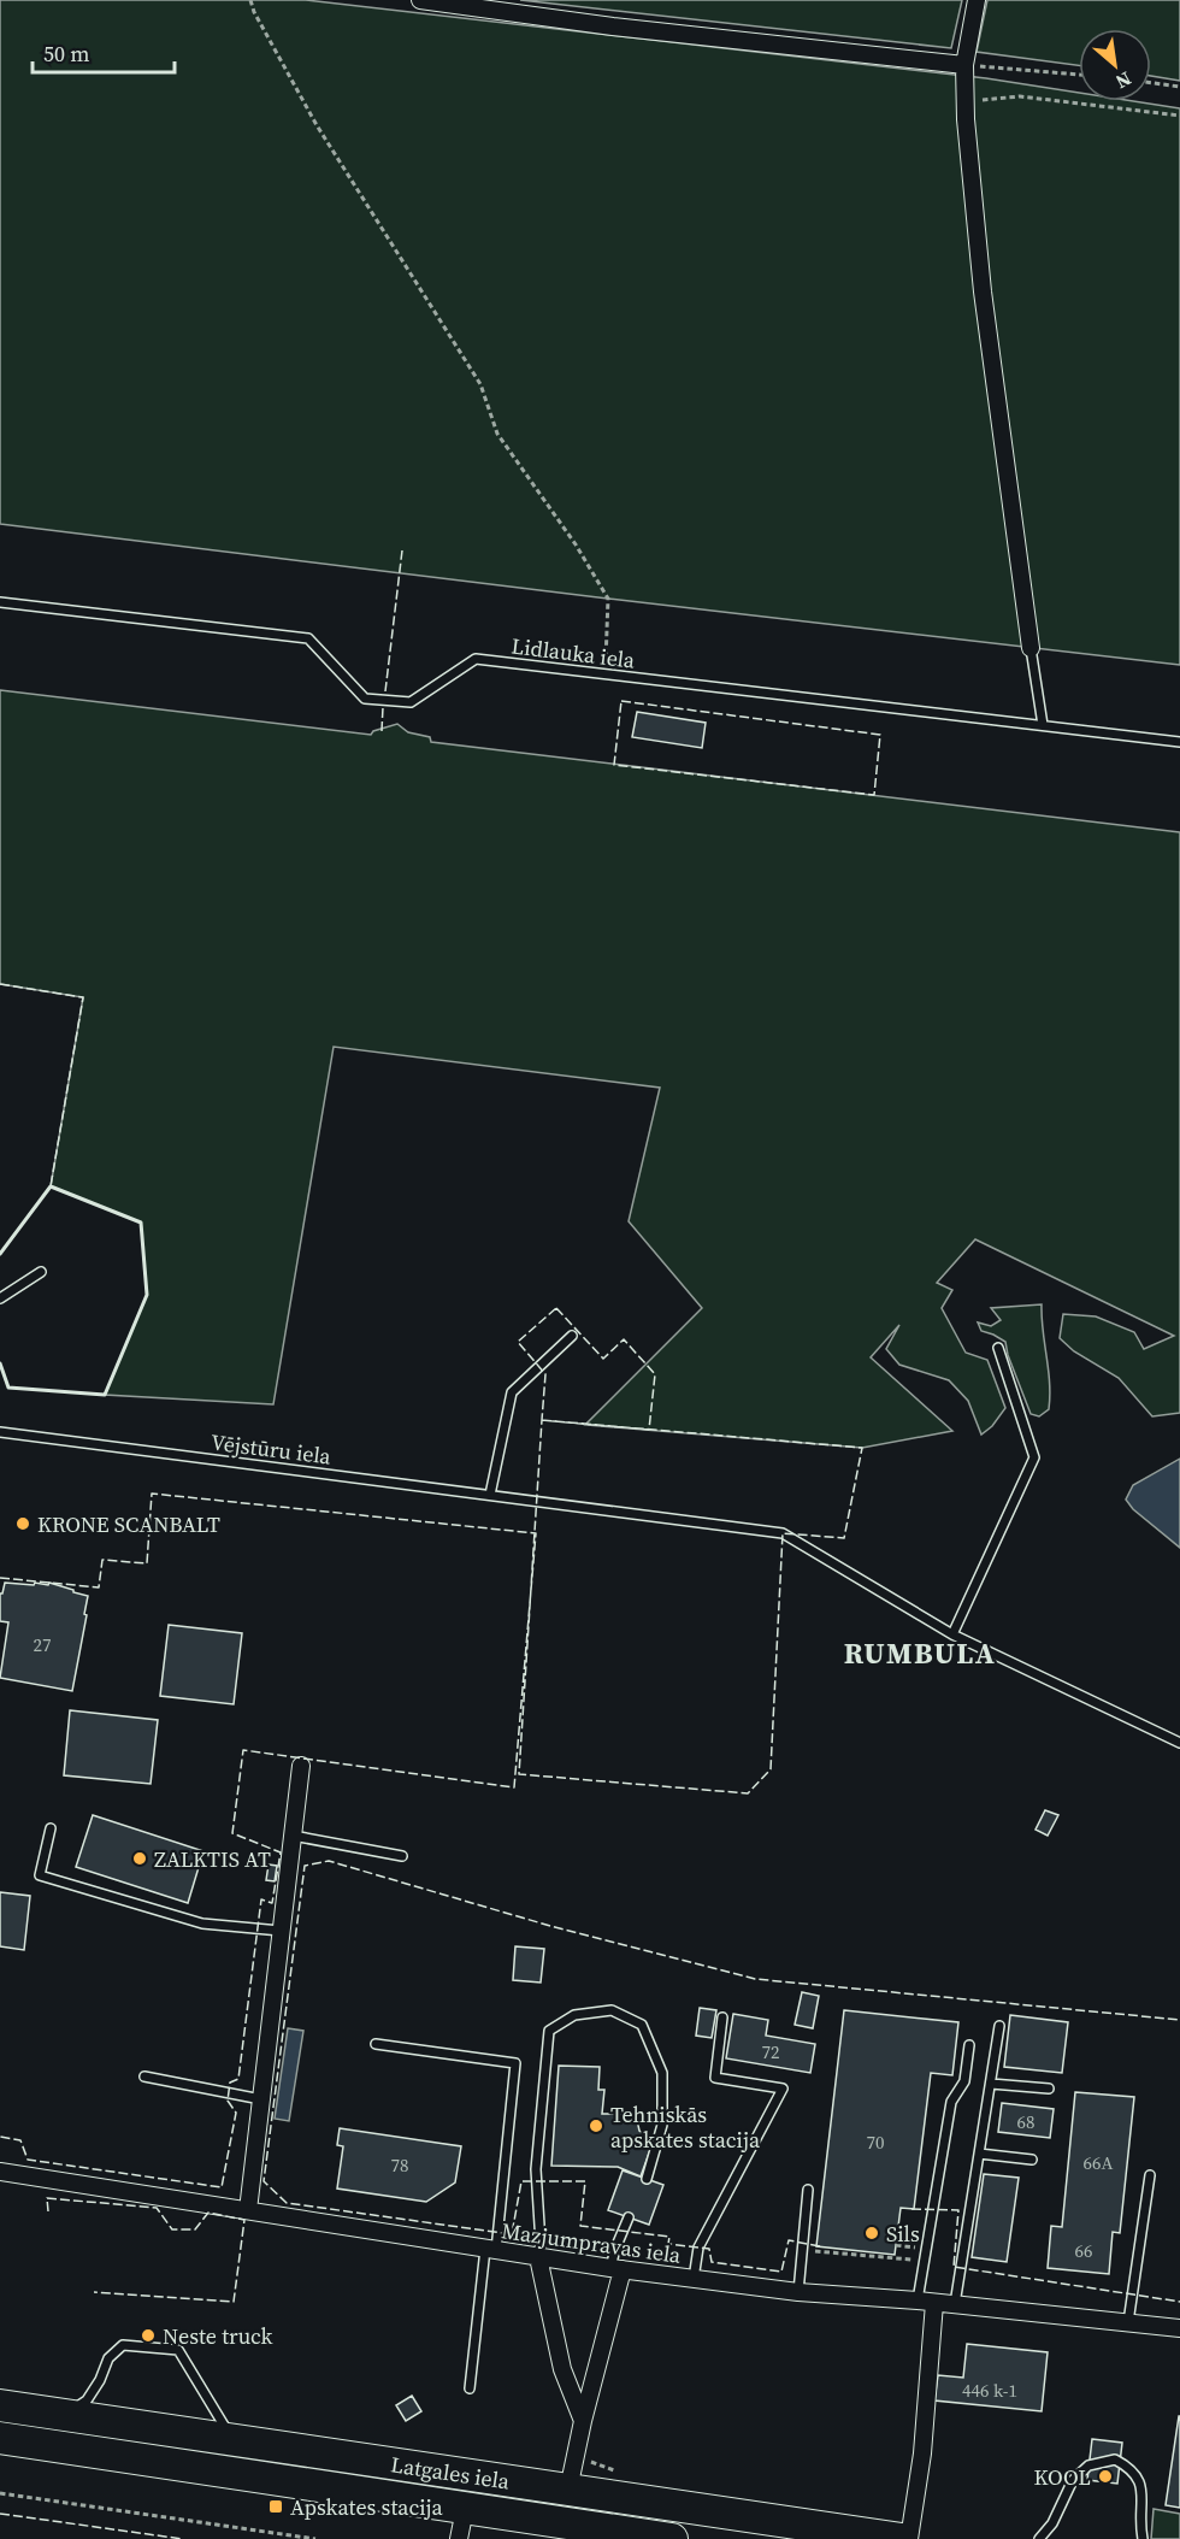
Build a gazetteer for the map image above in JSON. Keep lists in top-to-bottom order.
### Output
{
  "streets": {
    "highway": ["Latgales iela"],
    "street": ["Mazjumpravas iela"],
    "lane": ["Lidlauka iela", "Vējstūru iela"]
  },
  "districts": ["RUMBULA"],
  "places": {
    "other": [
      "KRONE SCANBALT",
      "ZALKTIS AT",
      "Tehniskās apskates stacija",
      "Sils",
      "Neste truck",
      "KOOL"
    ],
    "transit": ["Apskates stacija"]
  },
  "house_numbers": [
    "27",
    "72",
    "68",
    "70",
    "66A",
    "78",
    "66",
    "446 k-1"
  ],
  "scale_bar": "50 m",
  "north": "bottom right"
}
